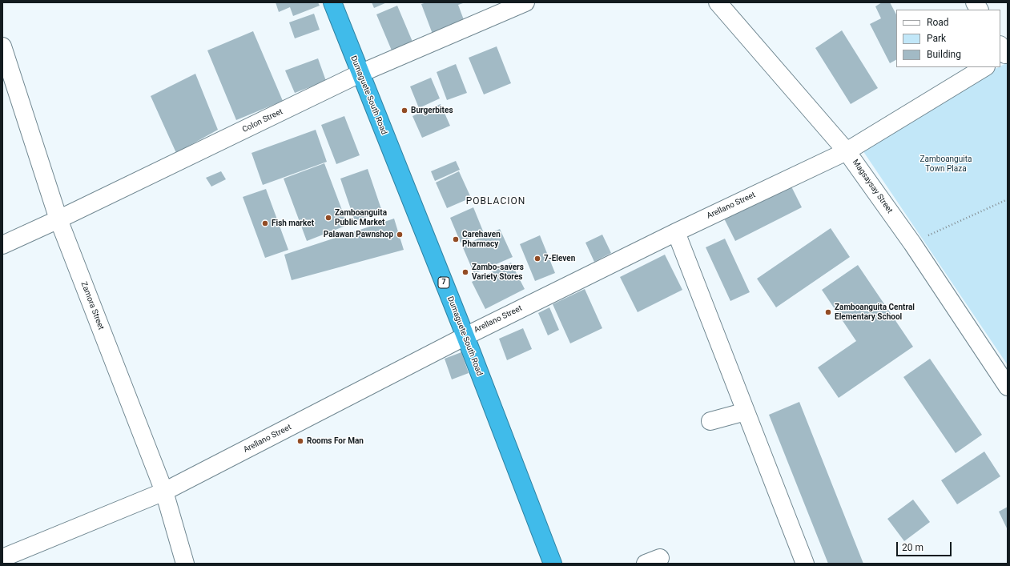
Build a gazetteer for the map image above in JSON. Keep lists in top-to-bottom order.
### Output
{
  "streets": {
    "highway": ["Dumaguete South Road", "7"],
    "street": [
      "Colon Street",
      "Magsaysay Street",
      "Arellano Street",
      "Zamora Street"
    ]
  },
  "crossings": [
    ["Dumaguete South Road", "Colon Street"],
    ["Dumaguete South Road", "Arellano Street"],
    ["Colon Street", "Zamora Street"],
    ["Magsaysay Street", "Arellano Street"],
    ["Arellano Street", "Zamora Street"]
  ],
  "districts": ["POBLACION"],
  "parks": ["Zamboanguita Town Plaza"],
  "places": [
    "Burgerbites",
    "Zamboanguita Public Market",
    "Fish market",
    "Palawan Pawnshop",
    "Carehaven Pharmacy",
    "7-Eleven",
    "Zambo-savers Variety Stores",
    "Zamboanguita Central Elementary School",
    "Rooms For Man"
  ],
  "legend": ["Road", "Park", "Building"],
  "scale_bar": "20 m"
}
